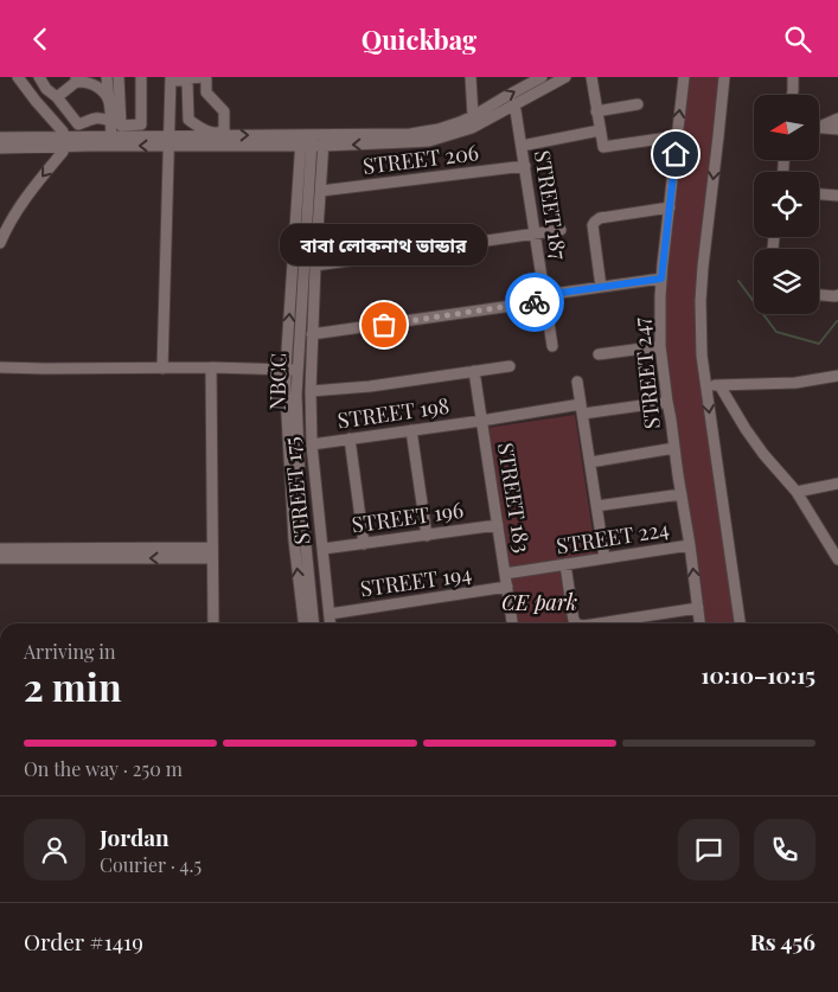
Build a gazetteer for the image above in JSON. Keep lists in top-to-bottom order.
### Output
{
  "streets": {
    "street": [
      "STREET 206",
      "STREET 187",
      "STREET 247",
      "NBCC",
      "STREET 198",
      "STREET 175",
      "STREET 183",
      "STREET 196",
      "STREET 224",
      "STREET 194"
    ]
  },
  "crossings": [
    ["STREET 206", "STREET 187"],
    ["STREET 206", "STREET 175"],
    ["STREET 247", "STREET 198"],
    ["STREET 247", "STREET 224"],
    ["NBCC", "STREET 175"],
    ["STREET 198", "STREET 175"],
    ["STREET 198", "STREET 183"],
    ["STREET 175", "STREET 196"],
    ["STREET 175", "STREET 194"],
    ["STREET 183", "STREET 196"],
    ["STREET 183", "STREET 224"],
    ["STREET 183", "STREET 194"]
  ],
  "parks": ["CE park"],
  "places": ["বাবা লোকনাথ ভান্ডার"],
  "north": "left",
  "page": {
    "header": "Quickbag",
    "bubble": "বাবা লোকনাথ ভান্ডার",
    "heading": ["2 min", "Arriving in", "10:10–10:15"],
    "panel": [
      "Jordan",
      "Courier · 4.5",
      "Order #1419",
      "Rs 456"
    ],
    "bar": "On the way · 250 m"
  }
}
